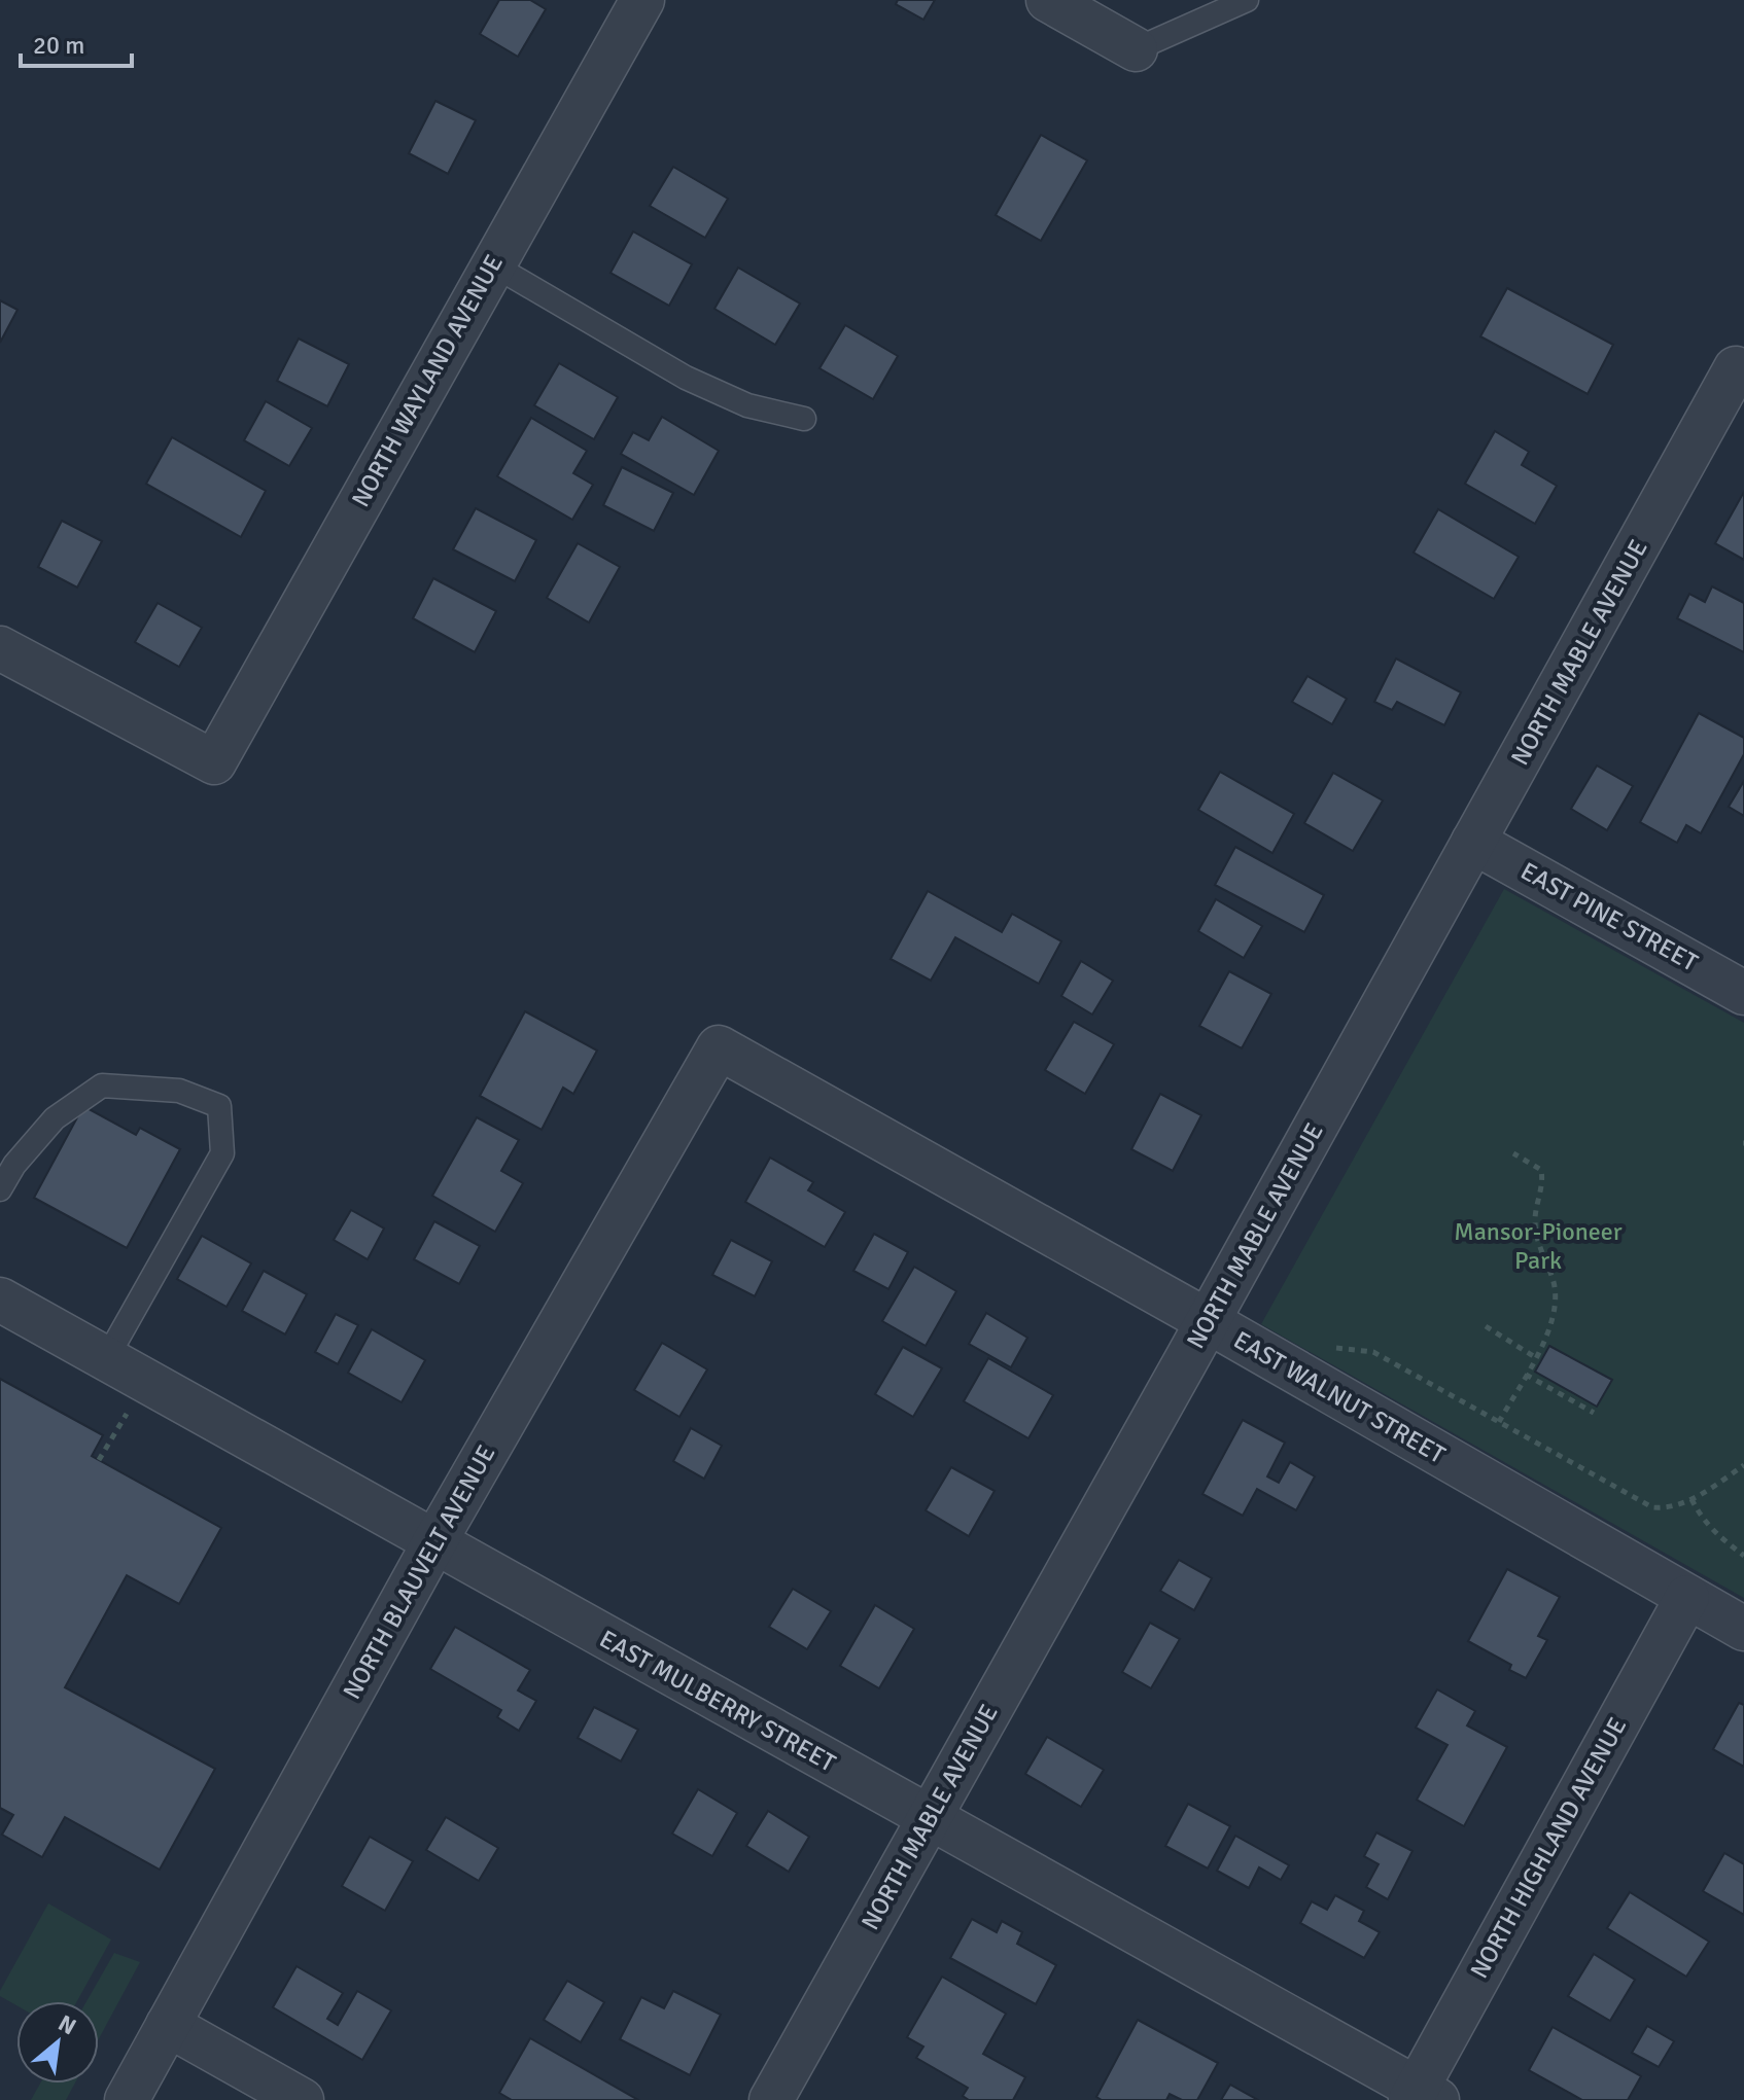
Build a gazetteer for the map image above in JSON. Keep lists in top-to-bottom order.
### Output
{
  "streets": {
    "street": [
      "NORTH WAYLAND AVENUE",
      "NORTH MABLE AVENUE",
      "EAST PINE STREET",
      "EAST WALNUT STREET",
      "NORTH BLAUVELT AVENUE",
      "EAST MULBERRY STREET",
      "NORTH HIGHLAND AVENUE"
    ]
  },
  "crossings": [
    ["NORTH MABLE AVENUE", "EAST PINE STREET"],
    ["NORTH MABLE AVENUE", "EAST WALNUT STREET"],
    ["NORTH MABLE AVENUE", "EAST MULBERRY STREET"],
    ["EAST WALNUT STREET", "NORTH BLAUVELT AVENUE"],
    ["EAST WALNUT STREET", "NORTH HIGHLAND AVENUE"],
    ["NORTH BLAUVELT AVENUE", "EAST MULBERRY STREET"],
    ["EAST MULBERRY STREET", "NORTH HIGHLAND AVENUE"]
  ],
  "parks": ["Mansor-Pioneer Park"],
  "scale_bar": "20 m",
  "north": "top right"
}
